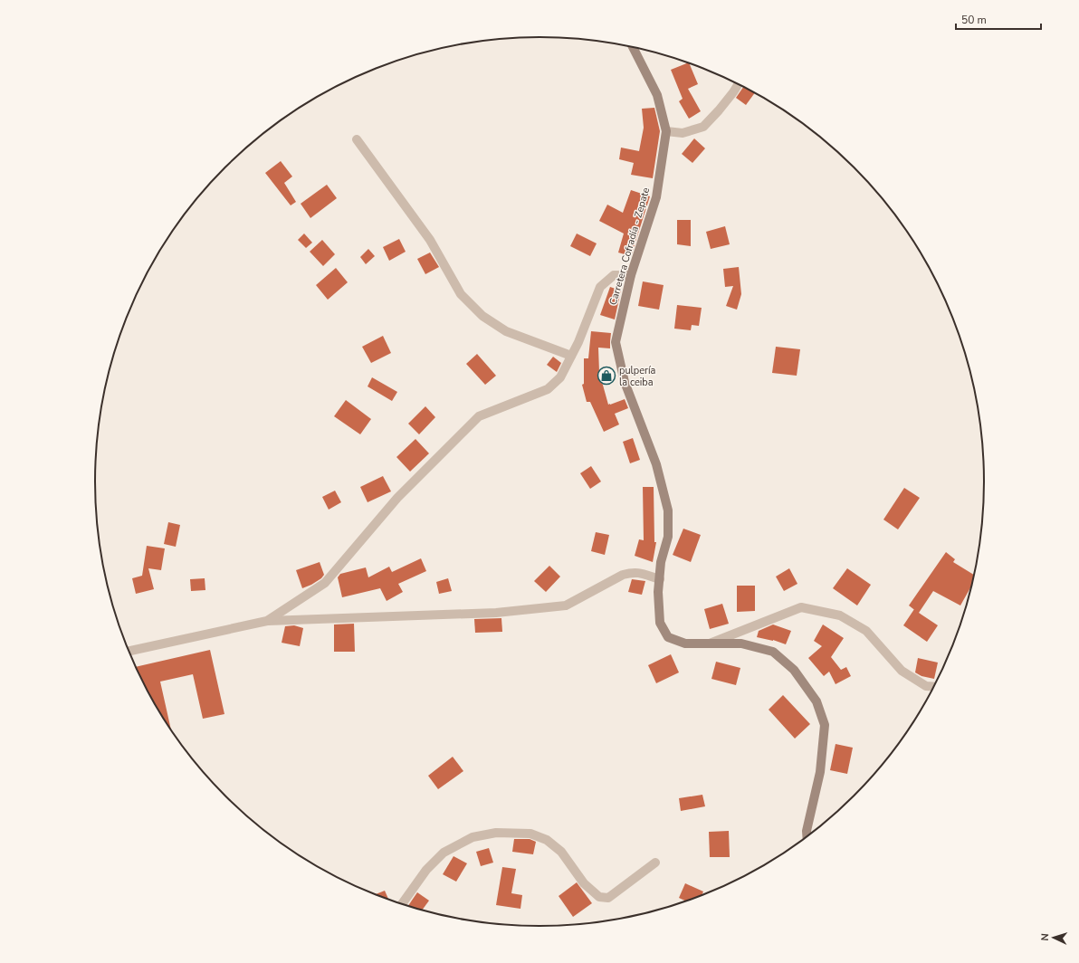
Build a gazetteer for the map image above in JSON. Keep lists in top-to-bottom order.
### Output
{
  "streets": {
    "street": ["Carretera Cofradía - Zepate"]
  },
  "places": {
    "shop": ["pulpería la ceiba"]
  },
  "scale_bar": "50 m",
  "north": "left"
}
